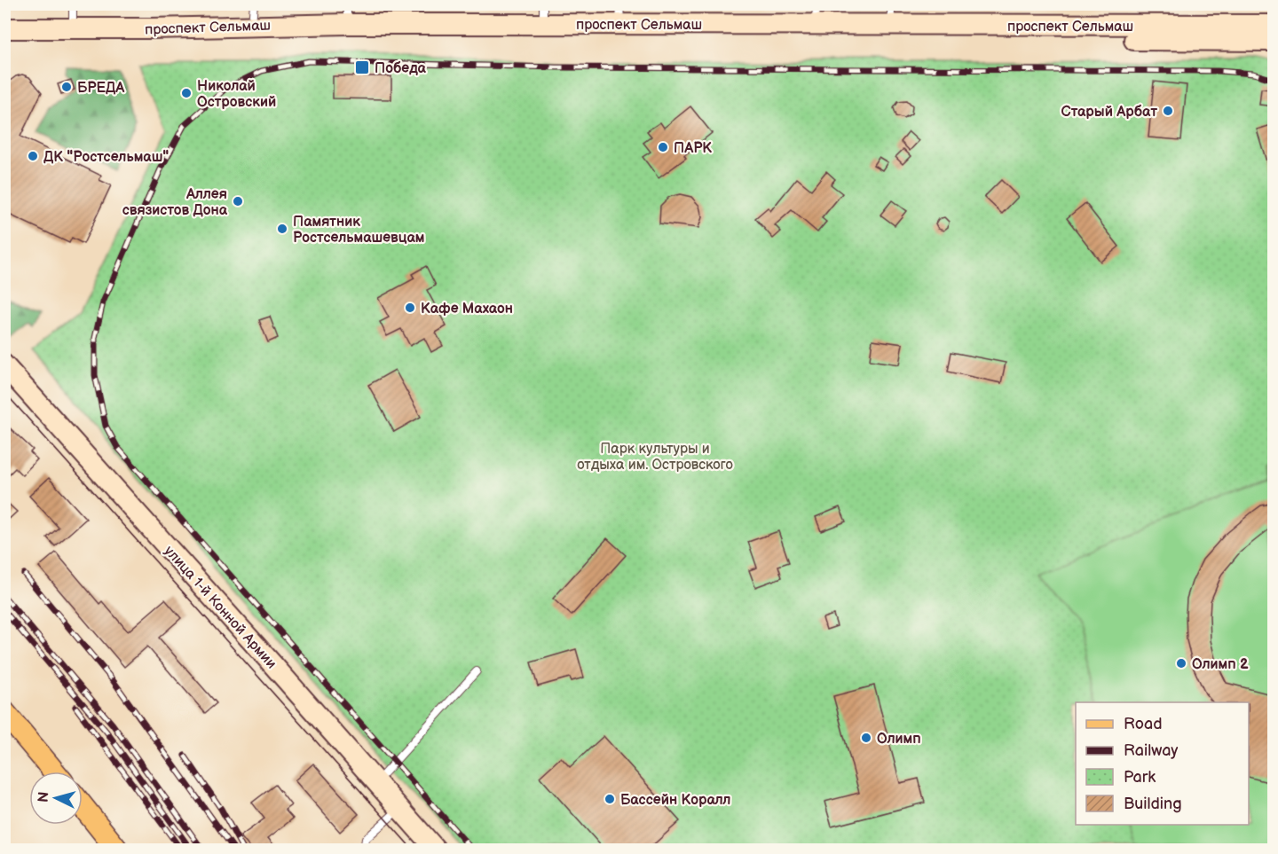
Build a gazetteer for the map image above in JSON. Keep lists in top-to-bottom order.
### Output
{
  "streets": {
    "main road": ["проспект Сельмаш", "улица 1-й Конной Армии"]
  },
  "parks": ["Парк культуры и отдыха им. Островского"],
  "places": {
    "transit": ["Победа"],
    "other": [
      "БРЕДА",
      "Николай Островский",
      "Старый Арбат",
      "ПАРК",
      "ДК \"Ростсельмаш\"",
      "Аллея связистов Дона",
      "Памятник Ростсельмашевцам",
      "Кафе Махаон",
      "Олимп 2",
      "Олимп",
      "Бассейн Коралл"
    ]
  },
  "legend": [
    "Road",
    "Railway",
    "Park",
    "Building"
  ],
  "north": "left"
}
